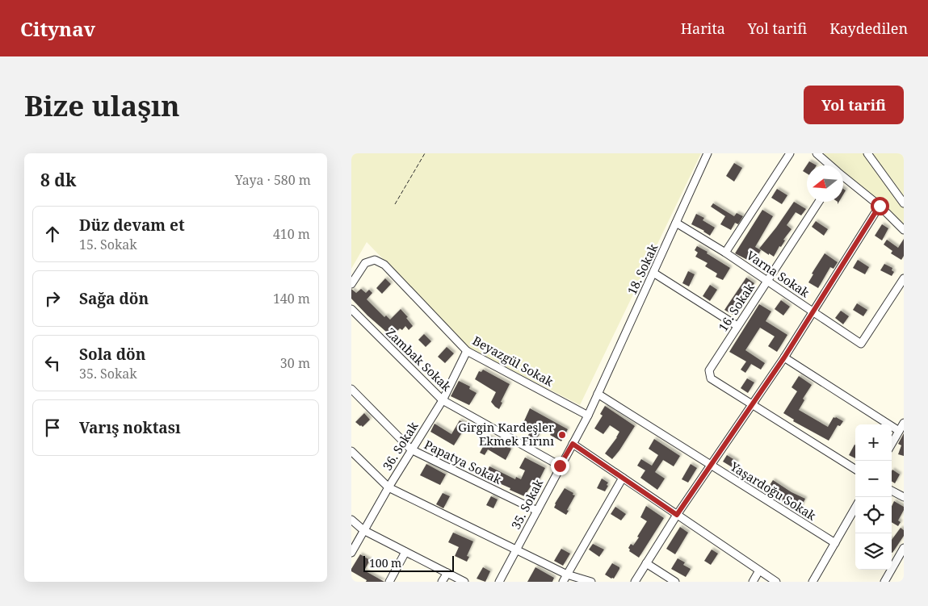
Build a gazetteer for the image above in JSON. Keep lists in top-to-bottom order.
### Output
{
  "streets": {
    "street": [
      "18. Sokak",
      "Varna Sokak",
      "16. Sokak",
      "Zambak Sokak",
      "Beyazgül Sokak",
      "36. Sokak",
      "Papatya Sokak",
      "Yaşardoğu Sokak",
      "35. Sokak"
    ]
  },
  "crossings": [
    ["18. Sokak", "Varna Sokak"],
    ["18. Sokak", "Yaşardoğu Sokak"],
    ["18. Sokak", "35. Sokak"],
    ["Varna Sokak", "16. Sokak"],
    ["Zambak Sokak", "36. Sokak"],
    ["Zambak Sokak", "35. Sokak"],
    ["Beyazgül Sokak", "36. Sokak"],
    ["Beyazgül Sokak", "35. Sokak"],
    ["36. Sokak", "Papatya Sokak"],
    ["Papatya Sokak", "35. Sokak"],
    ["Yaşardoğu Sokak", "35. Sokak"]
  ],
  "places": ["Girgin Kardeşler Ekmek Fırını"],
  "scale_bar": "100 m",
  "north": "left",
  "page": {
    "header": "Citynav",
    "nav": ["Harita", "Yol tarifi", "Kaydedilen"],
    "buttons": "Yol tarifi",
    "title": "Bize ulaşın",
    "heading": ["8 dk", "Yaya · 580 m"],
    "list": [
      ["Düz devam et", "15. Sokak", "410 m"],
      ["Sağa dön", "140 m"],
      ["Sola dön", "35. Sokak", "30 m"],
      "Varış noktası"
    ],
    "map_buttons": ["+", "−"],
    "scale": "100 m"
  }
}
